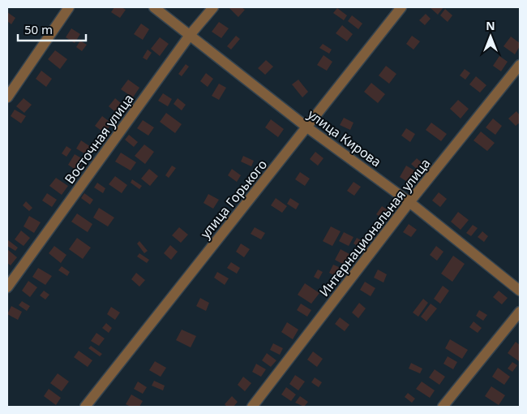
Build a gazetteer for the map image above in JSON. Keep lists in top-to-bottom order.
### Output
{
  "streets": {
    "street": [
      "улица Кирова",
      "Восточная улица",
      "улица Горького",
      "Интернациональная улица"
    ]
  },
  "crossings": [
    ["улица Кирова", "Восточная улица"],
    ["улица Кирова", "улица Горького"],
    ["улица Кирова", "Интернациональная улица"]
  ],
  "scale_bar": "50 m",
  "north": "top"
}
